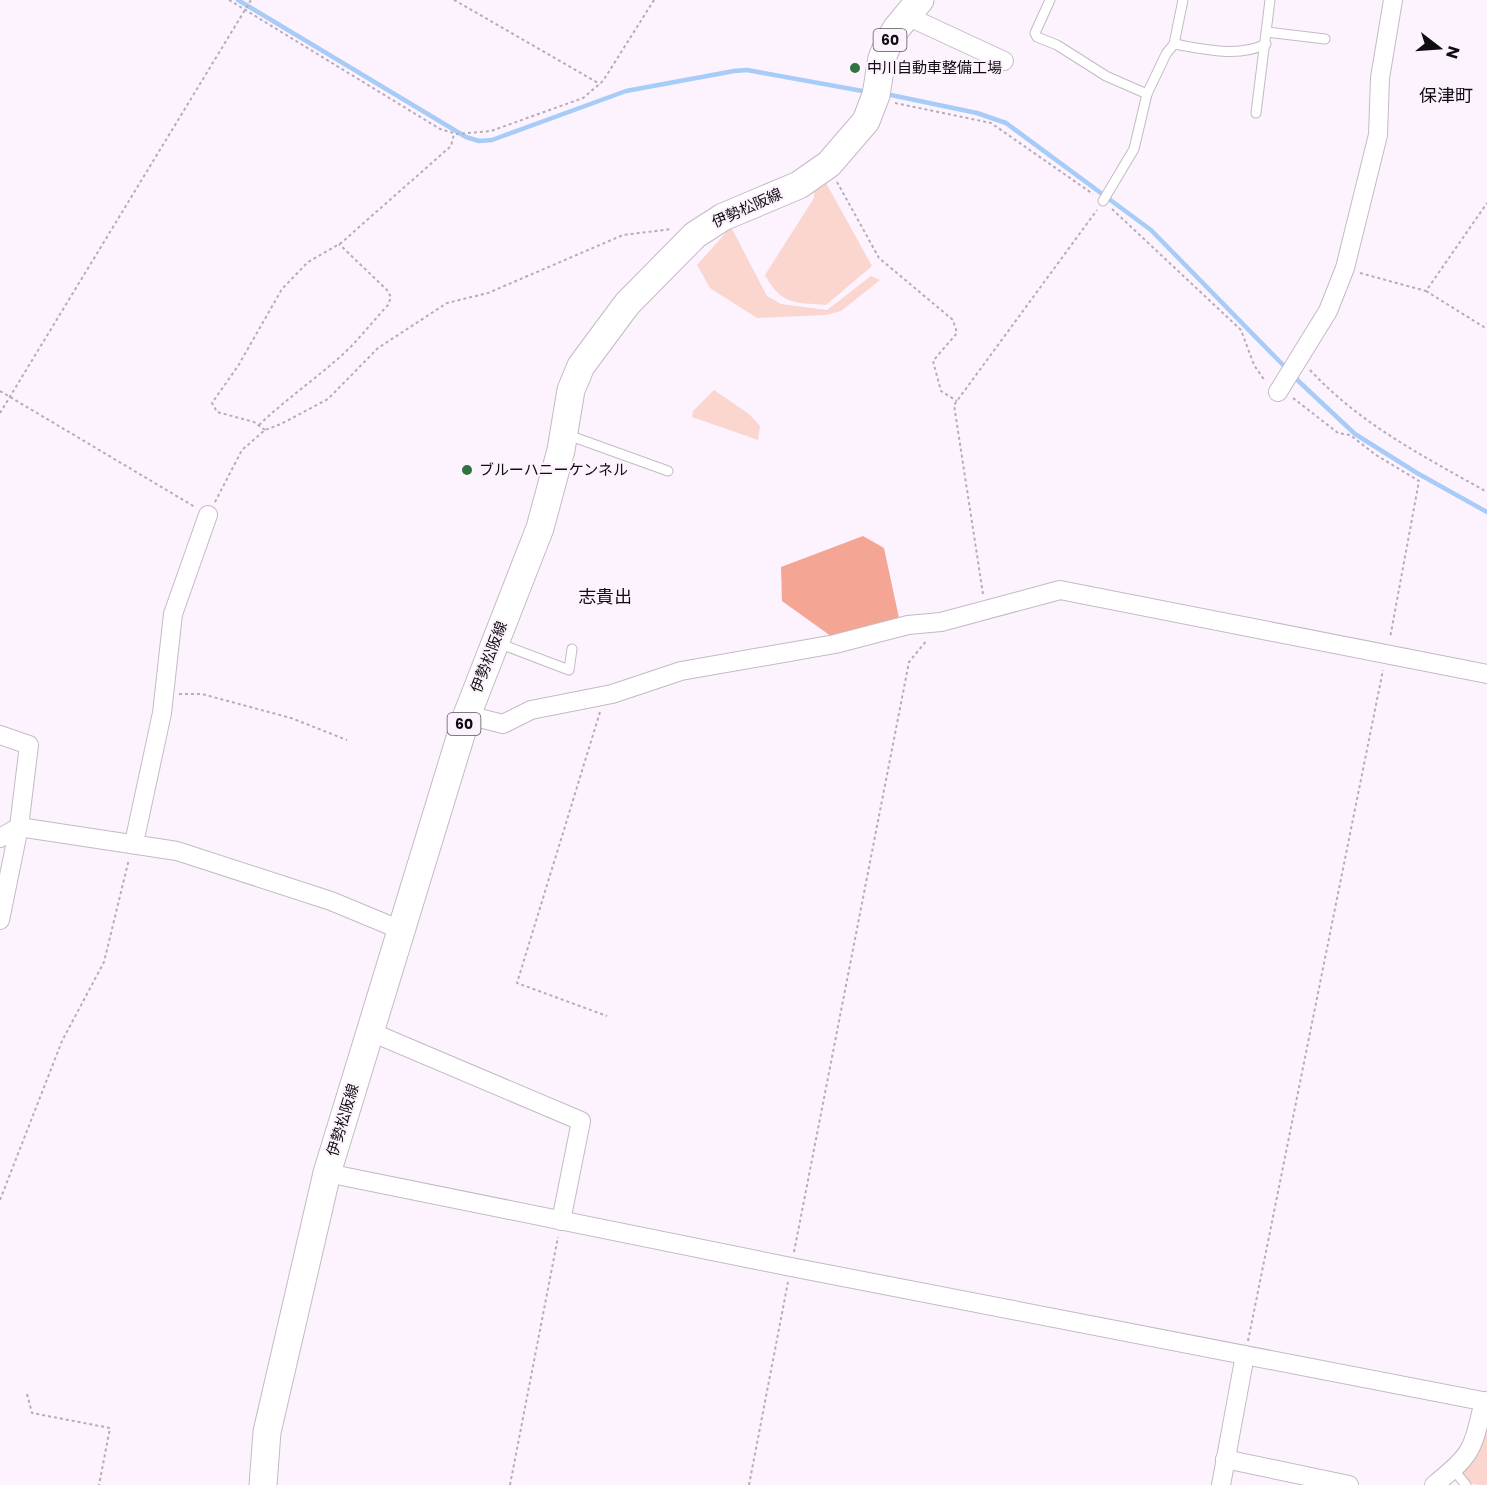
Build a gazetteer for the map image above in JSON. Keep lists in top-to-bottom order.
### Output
{
  "streets": {
    "main road": ["60", "伊勢松阪線"]
  },
  "districts": ["保津町", "志貴出"],
  "places": ["中川自動車整備工場", "ブルーハニーケンネル"],
  "north": "right"
}
